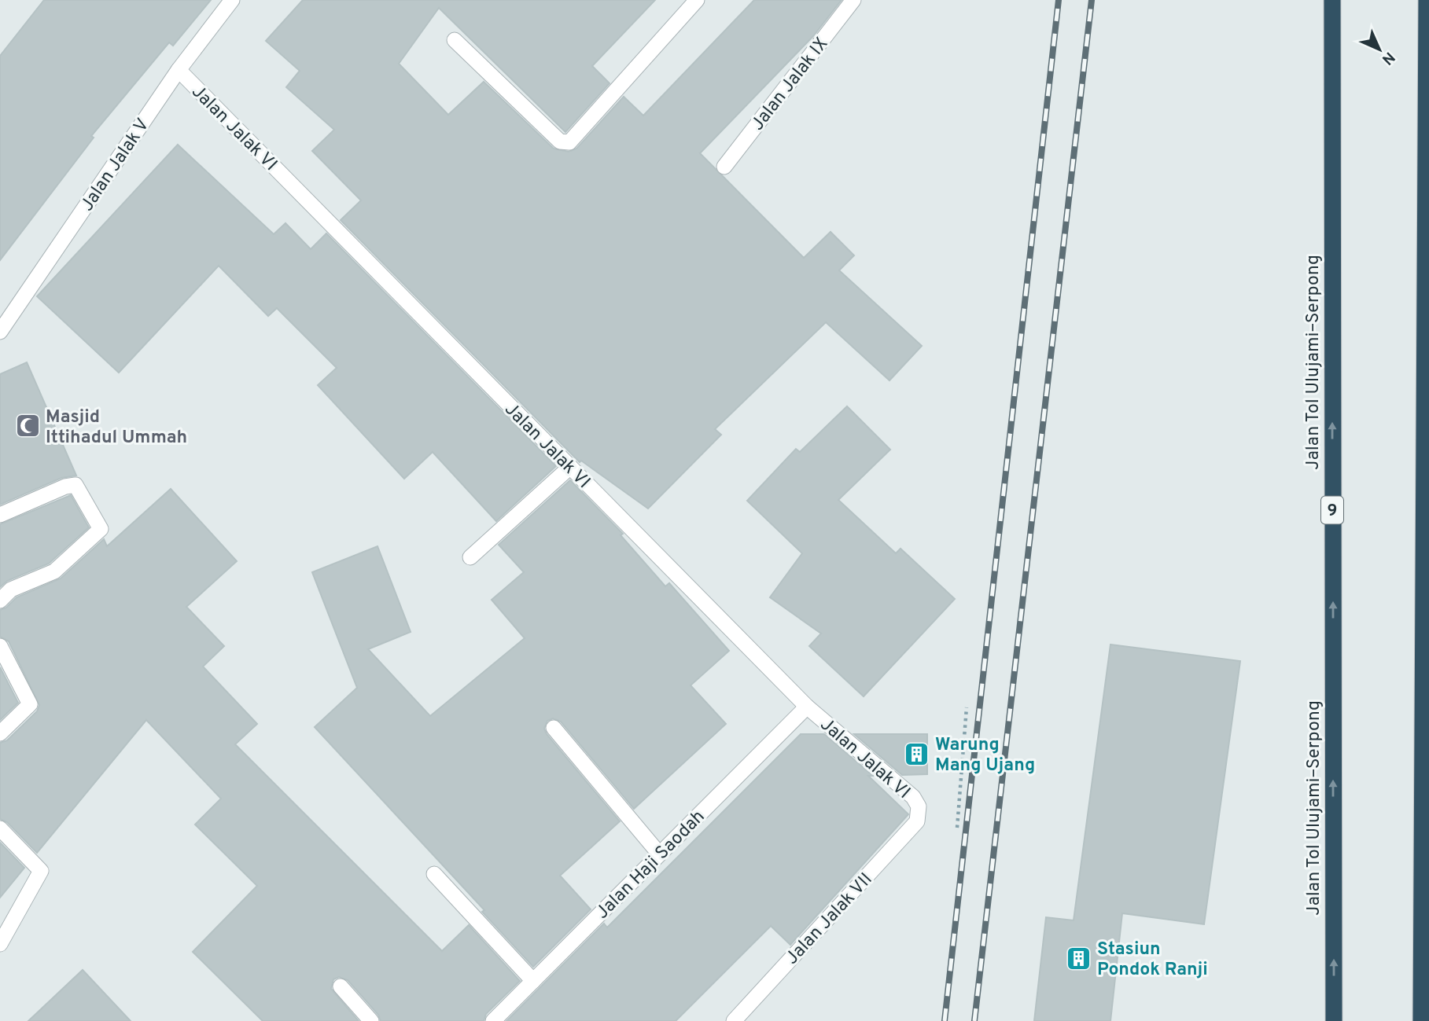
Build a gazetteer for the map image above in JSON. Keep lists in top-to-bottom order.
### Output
{
  "streets": {
    "highway": ["Jalan Tol Ulujami–Serpong", "9"],
    "street": [
      "Jalan Jalak IX",
      "Jalan Jalak VI",
      "Jalan Jalak V",
      "Jalan Haji Saodah",
      "Jalan Jalak VII"
    ]
  },
  "crossings": [
    ["Jalan Jalak VI", "Jalan Jalak V"],
    ["Jalan Jalak VI", "Jalan Haji Saodah"],
    ["Jalan Jalak VI", "Jalan Jalak VII"]
  ],
  "places": {
    "mosque": ["Masjid Ittihadul Ummah"],
    "building": ["Warung Mang Ujang", "Stasiun Pondok Ranji"]
  },
  "north": "bottom right"
}
